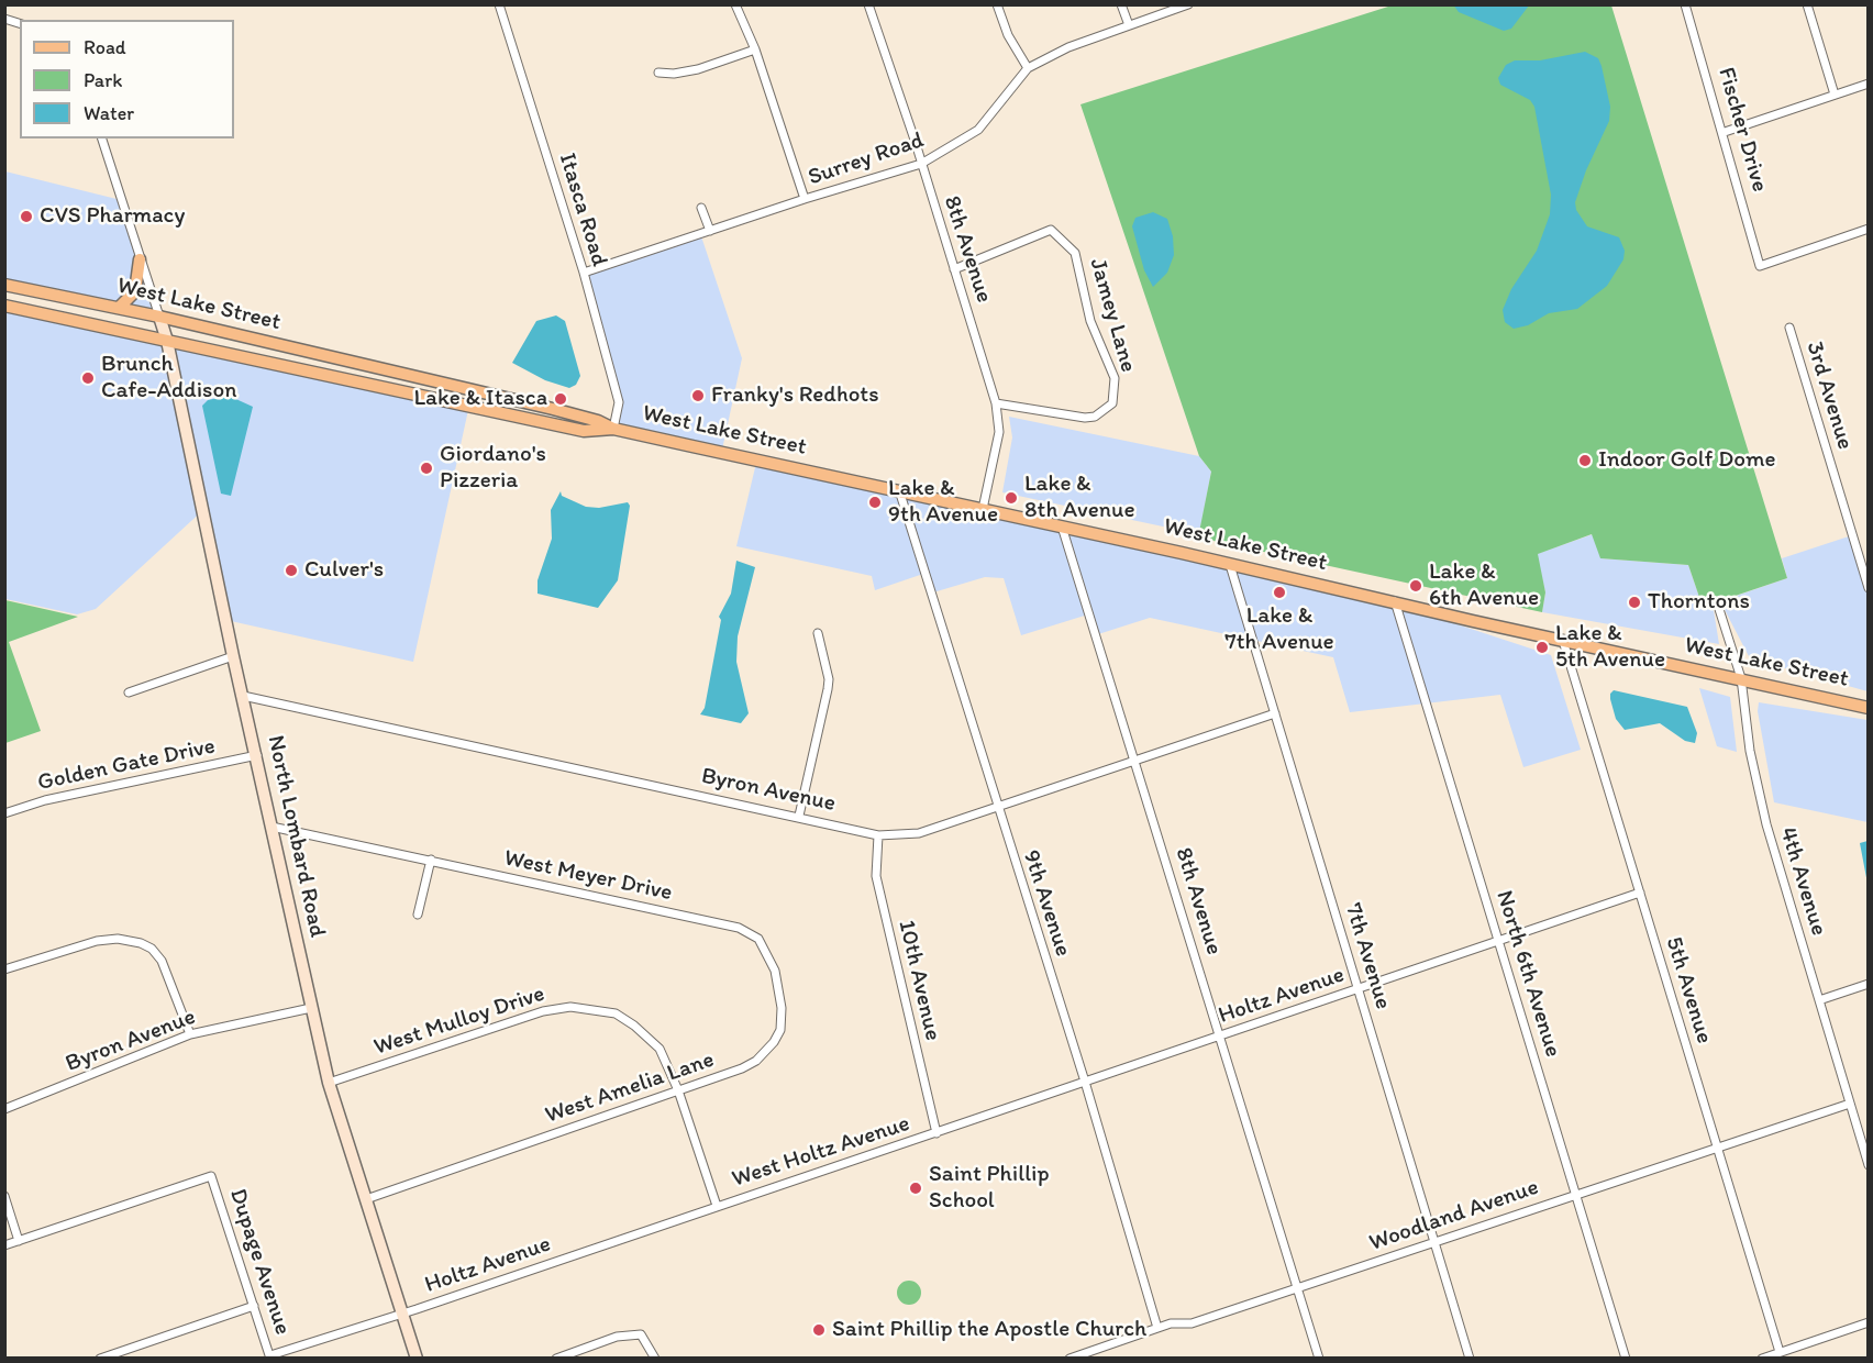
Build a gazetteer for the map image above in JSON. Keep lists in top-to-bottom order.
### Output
{
  "streets": {
    "main road": ["West Lake Street"],
    "street": [
      "Fischer Drive",
      "Surrey Road",
      "Itasca Road",
      "8th Avenue",
      "Jamey Lane",
      "3rd Avenue",
      "Golden Gate Drive",
      "Byron Avenue",
      "North Lombard Road",
      "West Meyer Drive",
      "4th Avenue",
      "9th Avenue",
      "7th Avenue",
      "North 6th Avenue",
      "10th Avenue",
      "5th Avenue",
      "Holtz Avenue",
      "West Mulloy Drive",
      "West Amelia Lane",
      "West Holtz Avenue",
      "Woodland Avenue",
      "Dupage Avenue"
    ]
  },
  "crossings": [
    ["Surrey Road", "Itasca Road"],
    ["Surrey Road", "8th Avenue"],
    ["Itasca Road", "West Lake Street"],
    ["8th Avenue", "West Lake Street"],
    ["8th Avenue", "Jamey Lane"],
    ["8th Avenue", "Byron Avenue"],
    ["8th Avenue", "Holtz Avenue"],
    ["8th Avenue", "Woodland Avenue"],
    ["West Lake Street", "North Lombard Road"],
    ["West Lake Street", "4th Avenue"],
    ["West Lake Street", "9th Avenue"],
    ["West Lake Street", "7th Avenue"],
    ["West Lake Street", "North 6th Avenue"],
    ["West Lake Street", "5th Avenue"],
    ["Golden Gate Drive", "North Lombard Road"],
    ["Byron Avenue", "North Lombard Road"],
    ["Byron Avenue", "9th Avenue"],
    ["Byron Avenue", "7th Avenue"],
    ["Byron Avenue", "10th Avenue"],
    ["North Lombard Road", "West Meyer Drive"],
    ["North Lombard Road", "Holtz Avenue"],
    ["North Lombard Road", "West Mulloy Drive"],
    ["North Lombard Road", "West Amelia Lane"],
    ["West Meyer Drive", "West Amelia Lane"],
    ["4th Avenue", "Woodland Avenue"],
    ["9th Avenue", "Holtz Avenue"],
    ["9th Avenue", "Woodland Avenue"],
    ["7th Avenue", "Holtz Avenue"],
    ["7th Avenue", "Woodland Avenue"],
    ["North 6th Avenue", "Holtz Avenue"],
    ["North 6th Avenue", "Woodland Avenue"],
    ["10th Avenue", "Holtz Avenue"],
    ["10th Avenue", "West Holtz Avenue"],
    ["5th Avenue", "Holtz Avenue"],
    ["5th Avenue", "Woodland Avenue"],
    ["Holtz Avenue", "West Mulloy Drive"],
    ["Holtz Avenue", "West Holtz Avenue"],
    ["Holtz Avenue", "Dupage Avenue"],
    ["West Mulloy Drive", "West Amelia Lane"],
    ["West Mulloy Drive", "West Holtz Avenue"]
  ],
  "places": [
    "CVS Pharmacy",
    "Brunch Cafe-Addison",
    "Franky's Redhots",
    "Lake & Itasca",
    "Indoor Golf Dome",
    "Giordano's Pizzeria",
    "Lake & 8th Avenue",
    "Lake & 9th Avenue",
    "Culver's",
    "Lake & 6th Avenue",
    "Lake & 7th Avenue",
    "Thorntons",
    "Lake & 5th Avenue",
    "Saint Phillip School",
    "Saint Phillip the Apostle Church"
  ],
  "legend": ["Road", "Park", "Water"]
}
